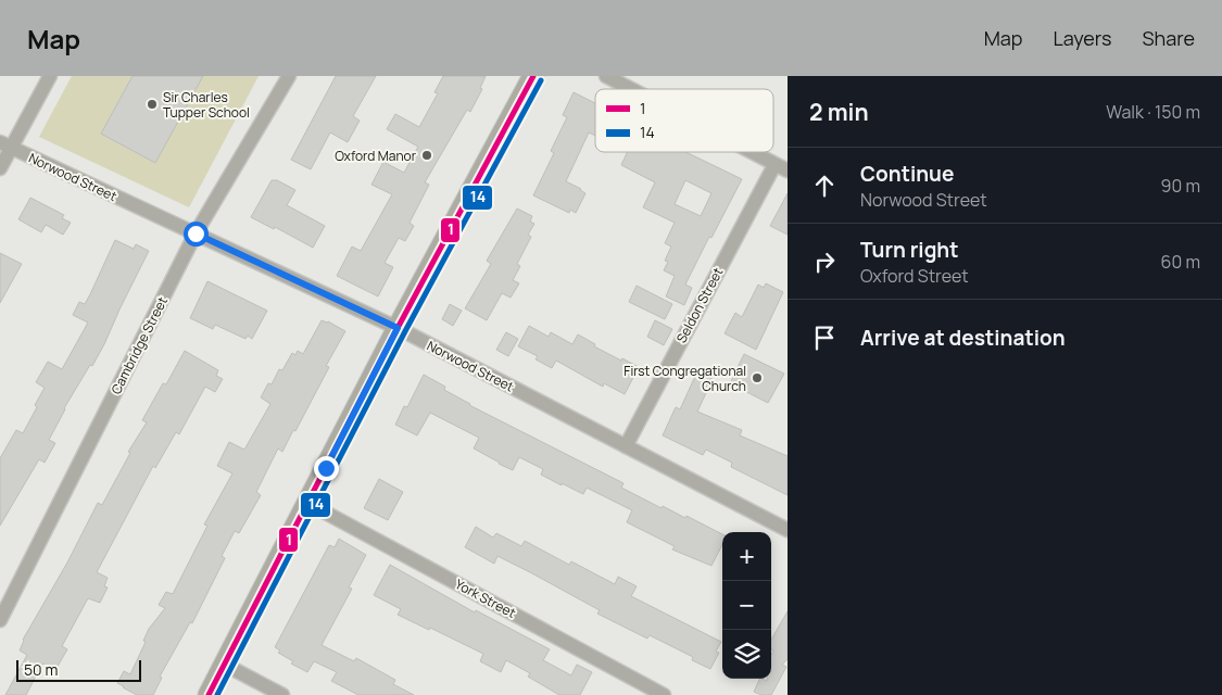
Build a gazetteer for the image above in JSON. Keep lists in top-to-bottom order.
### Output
{
  "streets": {
    "street": [
      "Norwood Street",
      "Seldon Street",
      "Cambridge Street",
      "York Street"
    ]
  },
  "crossings": [
    ["Norwood Street", "Seldon Street"],
    ["Norwood Street", "Cambridge Street"]
  ],
  "places": ["Sir Charles Tupper School", "Oxford Manor", "First Congregational Church"],
  "lines": ["transit line 1", "transit line 14"],
  "legend": ["1", "14"],
  "scale_bar": "50 m",
  "page": {
    "header": "Map",
    "nav": ["Map", "Layers", "Share"],
    "heading": ["2 min", "Walk · 150 m"],
    "list": [
      ["Continue", "Norwood Street", "90 m"],
      ["Turn right", "Oxford Street", "60 m"],
      "Arrive at destination"
    ],
    "map_buttons": ["+", "−"],
    "scale": "50 m"
  }
}
